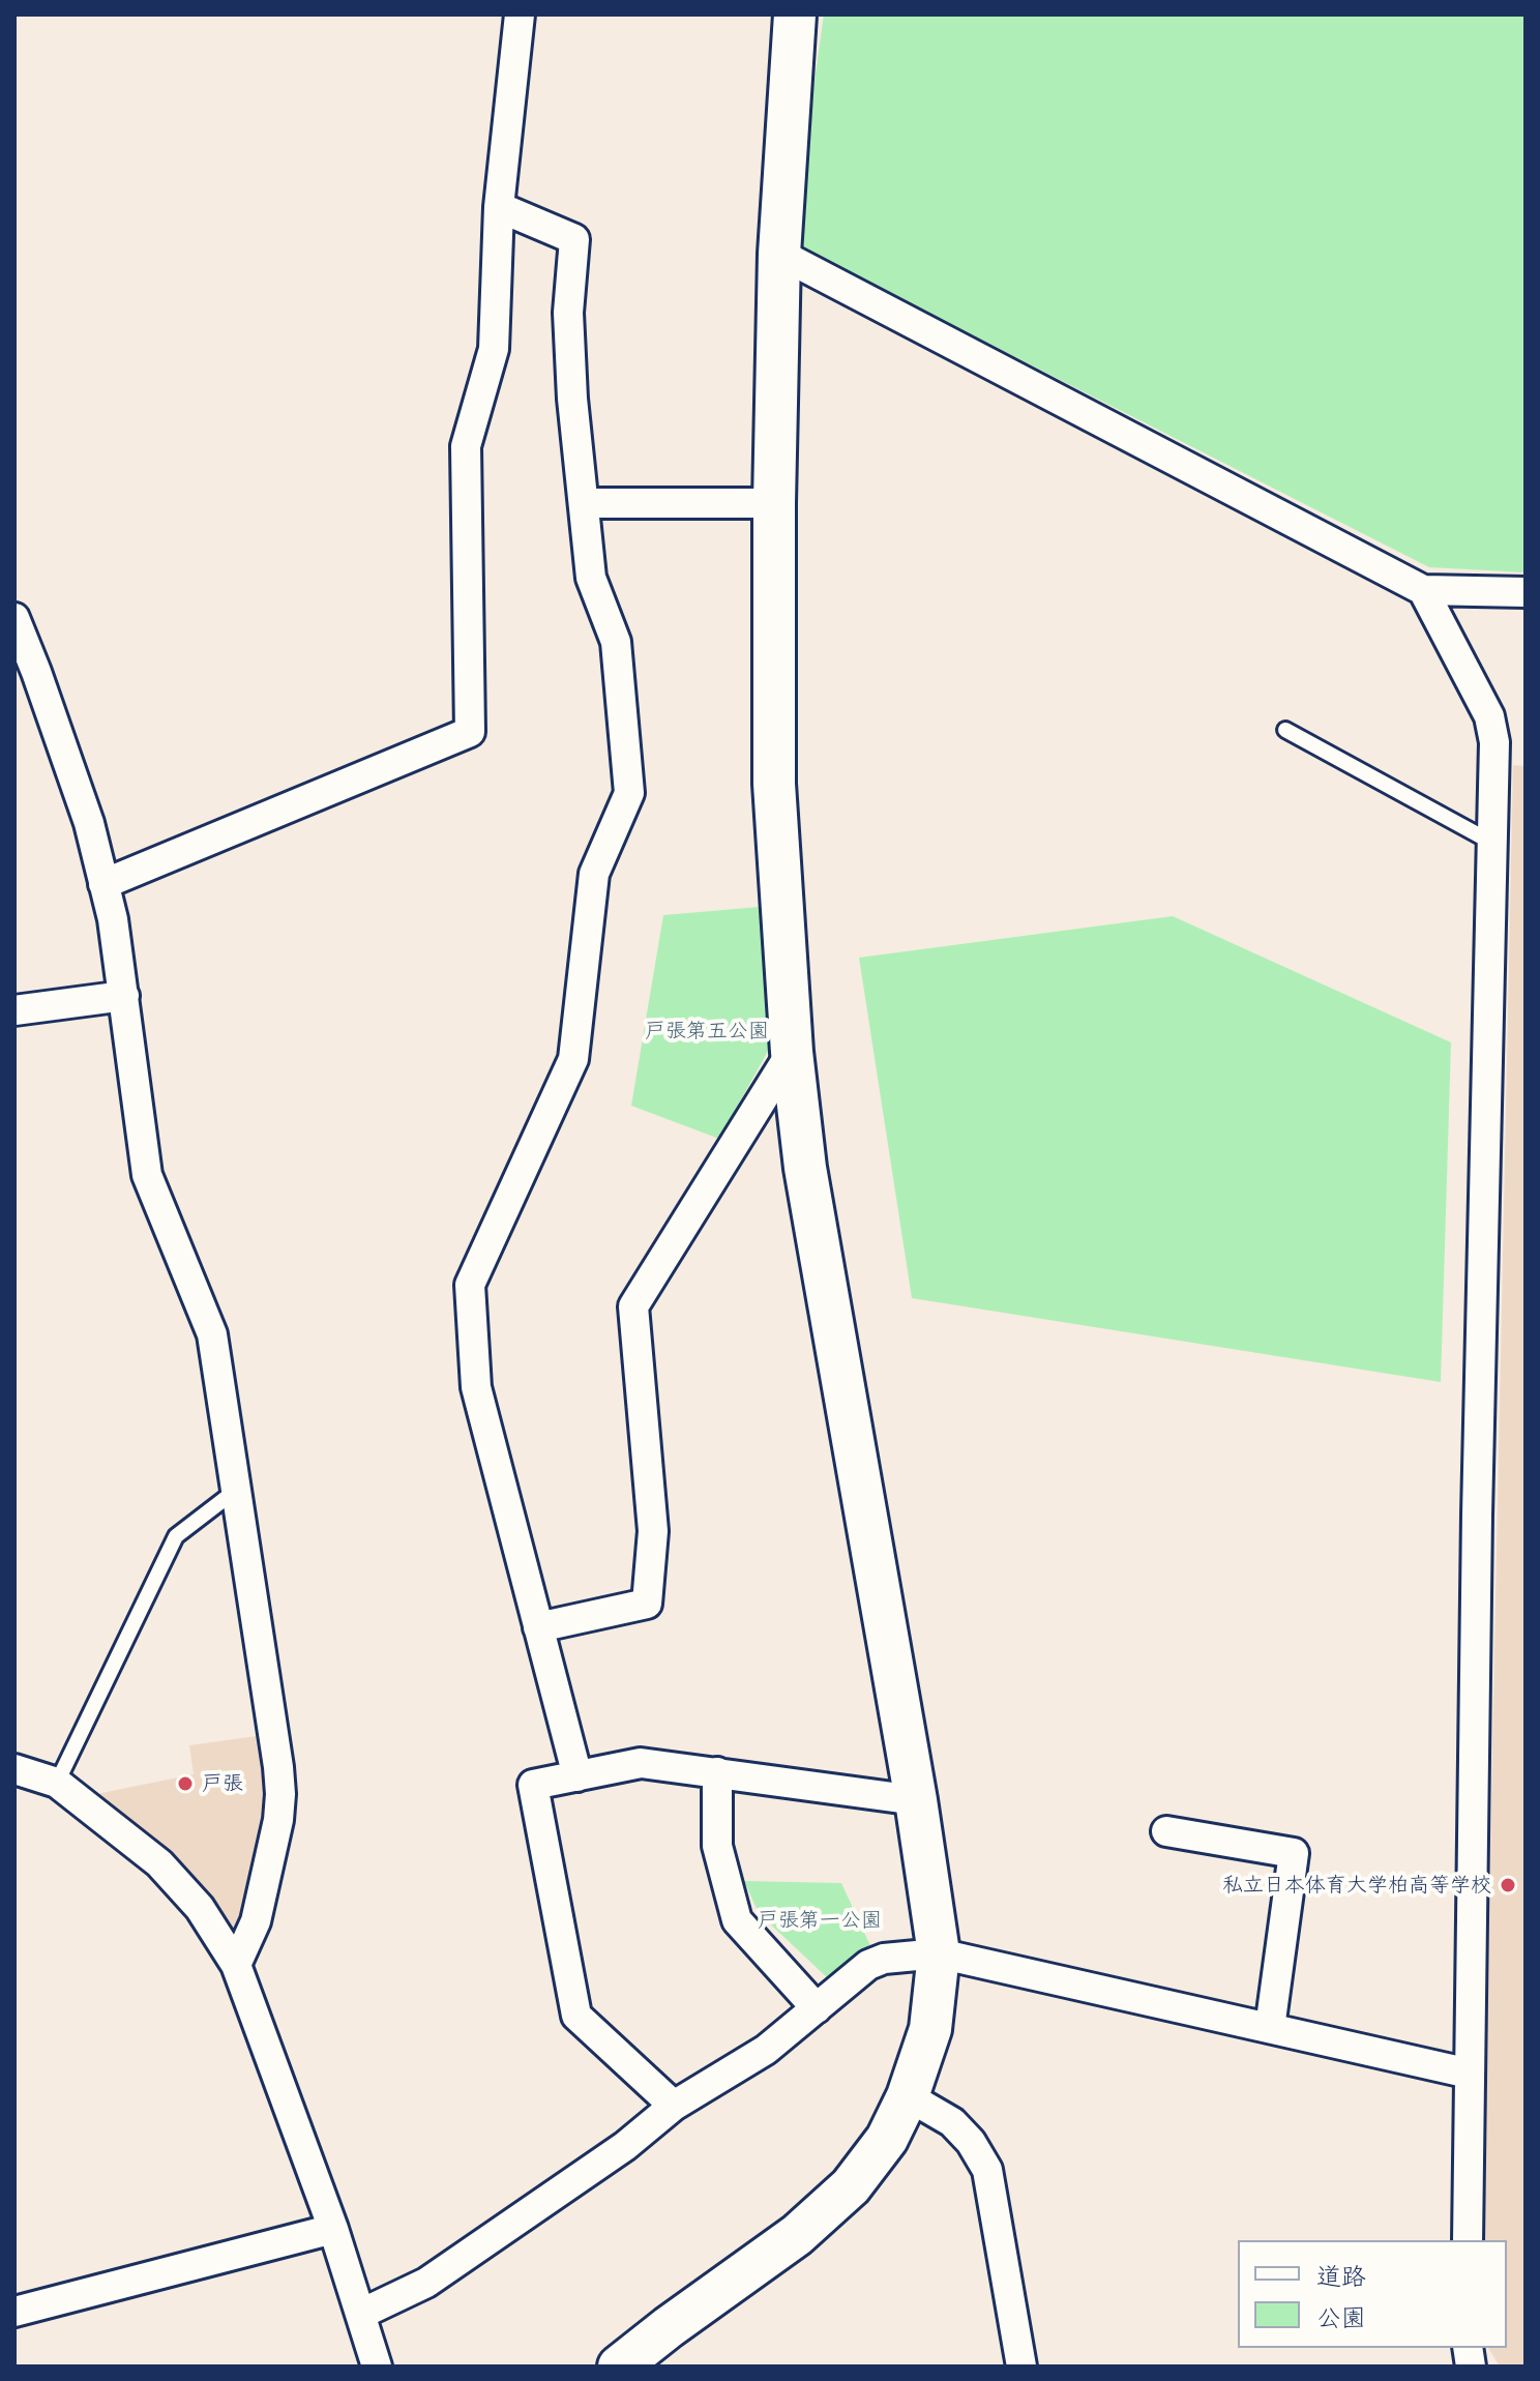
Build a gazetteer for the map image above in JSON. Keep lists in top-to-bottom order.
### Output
{
  "parks": ["戸張第五公園", "戸張第一公園"],
  "places": ["戸張", "私立日本体育大学柏高等学校"],
  "legend": ["道路", "公園"]
}
